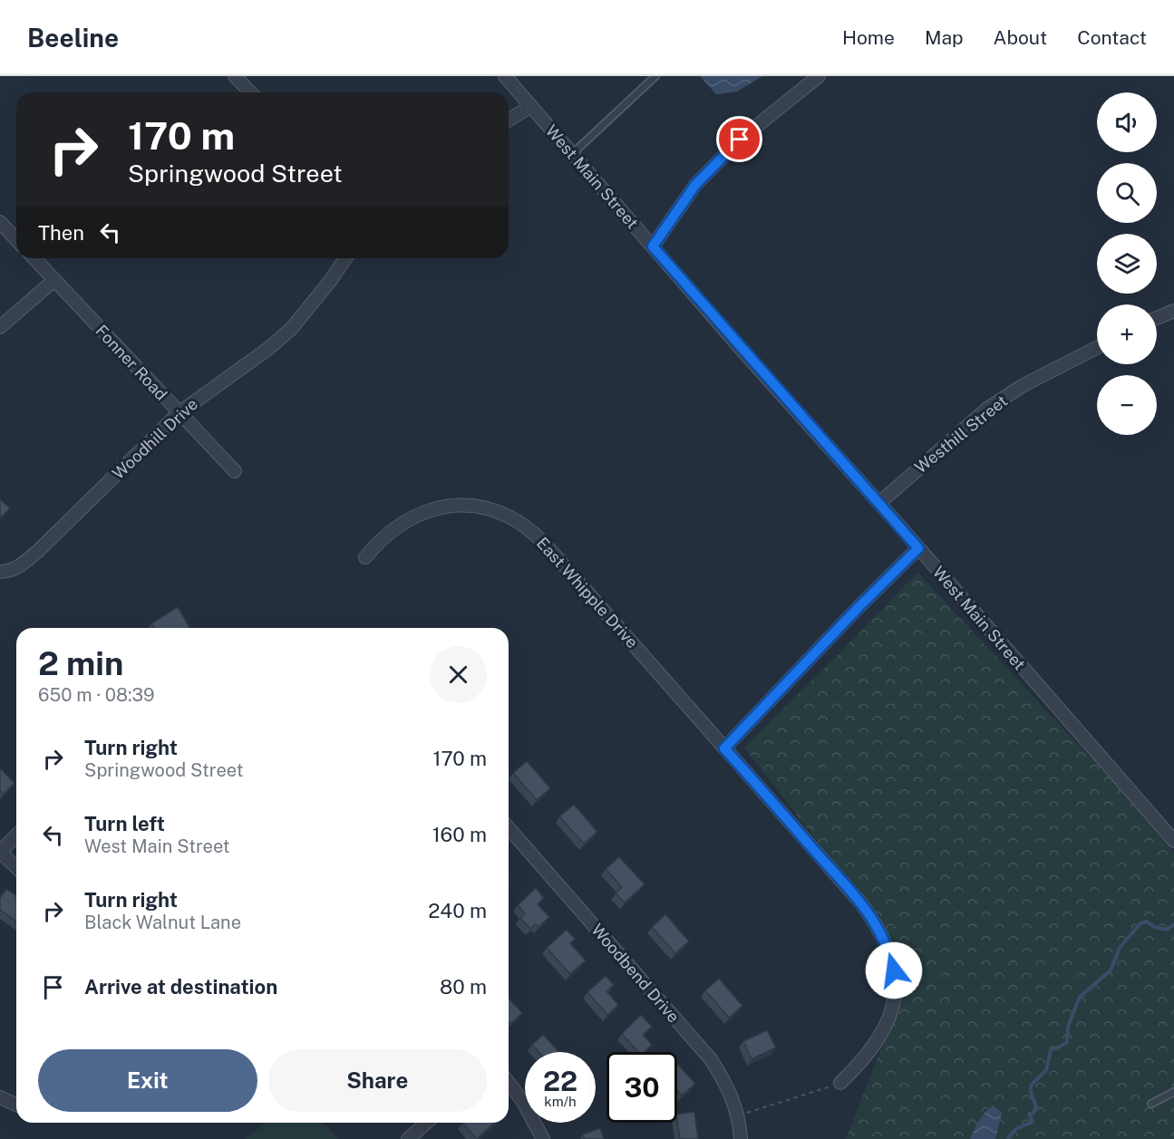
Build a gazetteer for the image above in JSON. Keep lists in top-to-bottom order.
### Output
{
  "streets": {
    "street": [
      "West Main Street",
      "Fonner Road",
      "Westhill Street",
      "Woodhill Drive",
      "East Whipple Drive",
      "Woodbend Drive"
    ]
  },
  "crossings": [
    ["West Main Street", "Westhill Street"],
    ["Fonner Road", "Woodhill Drive"]
  ],
  "page": {
    "header": "Beeline",
    "nav": [
      "Home",
      "Map",
      "About",
      "Contact"
    ],
    "map_buttons": ["+", "−"],
    "turn": ["170 m", "Springwood Street"],
    "then": "Then",
    "heading": ["2 min", "650 m · 08:39"],
    "list": [
      {
        "name": "Turn right",
        "note": "Springwood Street",
        "value": "170 m"
      },
      {
        "name": "Turn left",
        "note": "West Main Street",
        "value": "160 m"
      },
      {
        "name": "Turn right",
        "note": "Black Walnut Lane",
        "value": "240 m"
      },
      {
        "name": "Arrive at destination",
        "value": "80 m"
      }
    ],
    "buttons": ["Exit", "Share"],
    "speed": "22 km/h",
    "limit": "30"
  }
}
